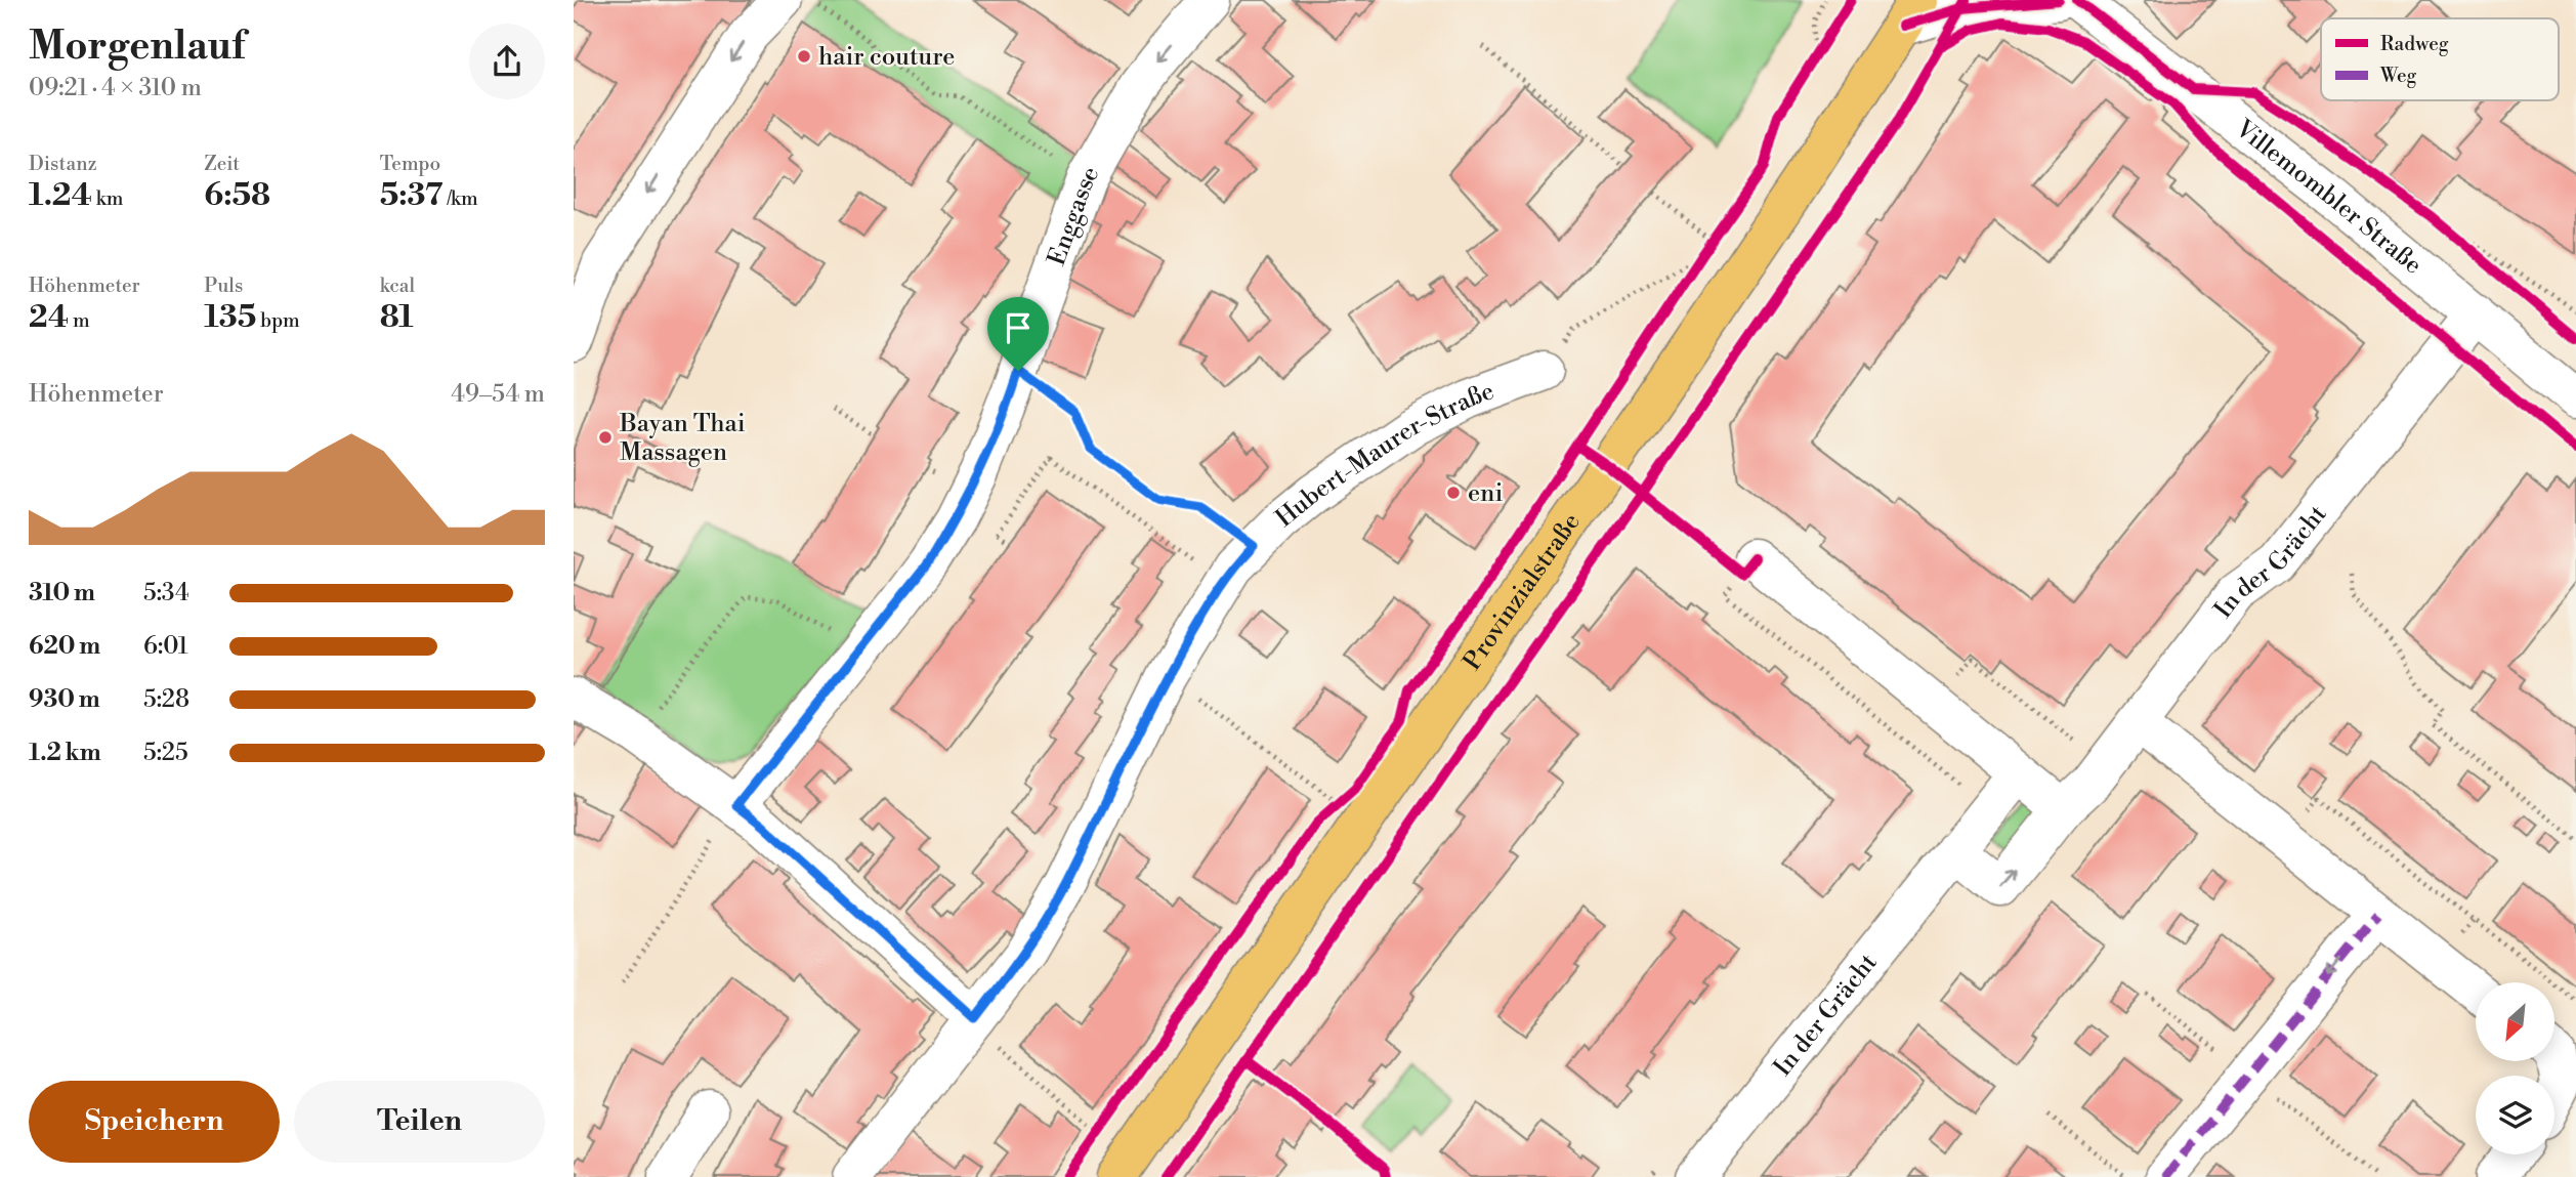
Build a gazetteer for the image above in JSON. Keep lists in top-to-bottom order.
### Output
{
  "streets": {
    "main road": ["Provinzialstraße"],
    "street": [
      "Villemombler Straße",
      "Enggasse",
      "Hubert-Maurer-Straße",
      "In der Grächt"
    ]
  },
  "crossings": [
    ["Villemombler Straße", "In der Grächt"]
  ],
  "places": ["hair couture", "Bayan Thai Massagen", "eni"],
  "legend": ["Radweg", "Weg"],
  "north": "bottom left",
  "page": {
    "heading": ["Morgenlauf", "09:21 · 4 × 310 m"],
    "stats": [
      ["Distanz", "1.24 km"],
      ["Zeit", "6:58"],
      ["Tempo", "5:37 /km"],
      ["Höhenmeter", "24 m"],
      ["Puls", "135 bpm"],
      ["kcal", "81"]
    ],
    "chart": ["Höhenmeter", "49–54 m"],
    "list": [
      {
        "name": "310 m",
        "note": "5:34"
      },
      {
        "name": "620 m",
        "note": "6:01"
      },
      {
        "name": "930 m",
        "note": "5:28"
      },
      {
        "name": "1.2 km",
        "note": "5:25"
      }
    ],
    "buttons": ["Speichern", "Teilen"]
  }
}
